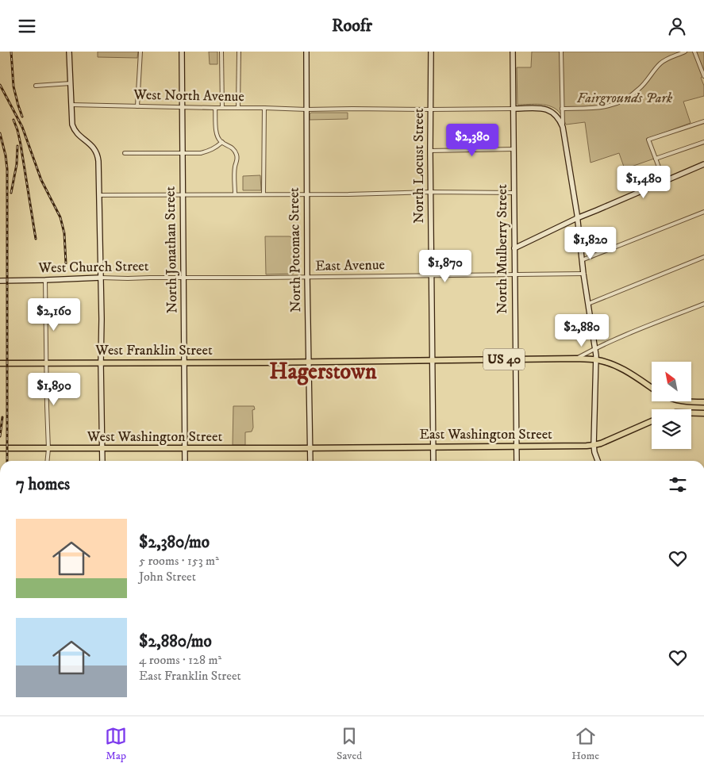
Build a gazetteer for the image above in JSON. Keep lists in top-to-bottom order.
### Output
{
  "streets": {
    "main road": [
      "North Locust Street",
      "North Mulberry Street",
      "North Jonathan Street",
      "North Potomac Street",
      "West Church Street",
      "West Franklin Street",
      "US 40",
      "East Washington Street",
      "West Washington Street"
    ],
    "street": ["West North Avenue", "East Avenue"]
  },
  "crossings": [
    ["West North Avenue", "North Locust Street"],
    ["West North Avenue", "North Mulberry Street"],
    ["West North Avenue", "North Jonathan Street"],
    ["West North Avenue", "North Potomac Street"],
    ["North Locust Street", "East Avenue"],
    ["North Locust Street", "US 40"],
    ["North Locust Street", "East Washington Street"],
    ["North Mulberry Street", "East Avenue"],
    ["North Mulberry Street", "US 40"],
    ["North Mulberry Street", "East Washington Street"],
    ["North Jonathan Street", "West Church Street"],
    ["North Jonathan Street", "West Franklin Street"],
    ["North Jonathan Street", "West Washington Street"],
    ["North Potomac Street", "East Avenue"],
    ["North Potomac Street", "West Church Street"],
    ["North Potomac Street", "West Franklin Street"],
    ["North Potomac Street", "US 40"],
    ["North Potomac Street", "East Washington Street"],
    ["North Potomac Street", "West Washington Street"],
    ["East Avenue", "West Church Street"],
    ["West Franklin Street", "US 40"],
    ["East Washington Street", "West Washington Street"]
  ],
  "districts": ["Hagerstown"],
  "parks": ["Fairgrounds Park"],
  "north": "top left",
  "page": {
    "header": "Roofr",
    "price": [
      "$2,380",
      "$1,480",
      "$1,820",
      "$1,870",
      "$2,160",
      "$2,880",
      "$1,890"
    ],
    "heading": "7 homes",
    "list": [
      {
        "name": "$2,380/mo",
        "note": "5 rooms · 153 m² · John Street"
      },
      {
        "name": "$2,880/mo",
        "note": "4 rooms · 128 m² · East Franklin Street"
      }
    ],
    "tabs": ["Map", "Saved", "Home"]
  }
}
